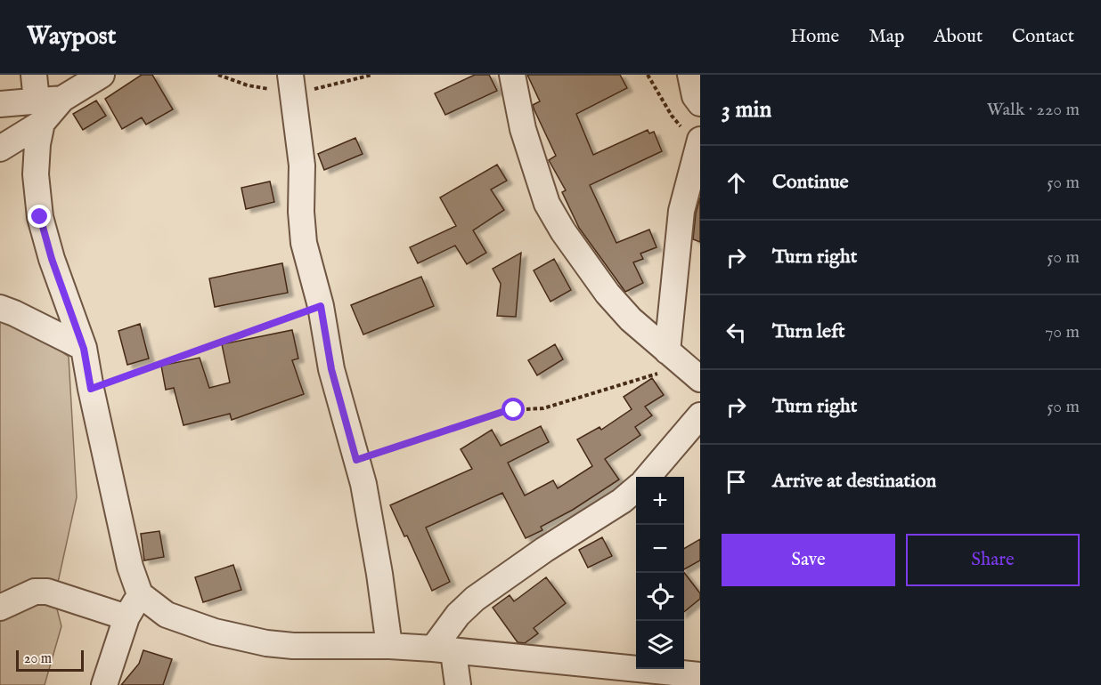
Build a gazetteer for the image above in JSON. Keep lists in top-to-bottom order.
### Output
{
  "scale_bar": "20 m",
  "page": {
    "header": "Waypost",
    "nav": [
      "Home",
      "Map",
      "About",
      "Contact"
    ],
    "heading": ["3 min", "Walk · 220 m"],
    "list": [
      ["Continue", "50 m"],
      ["Turn right", "50 m"],
      ["Turn left", "70 m"],
      ["Turn right", "50 m"],
      "Arrive at destination"
    ],
    "map_buttons": ["+", "−"],
    "buttons": ["Save", "Share"],
    "scale": "20 m"
  }
}
